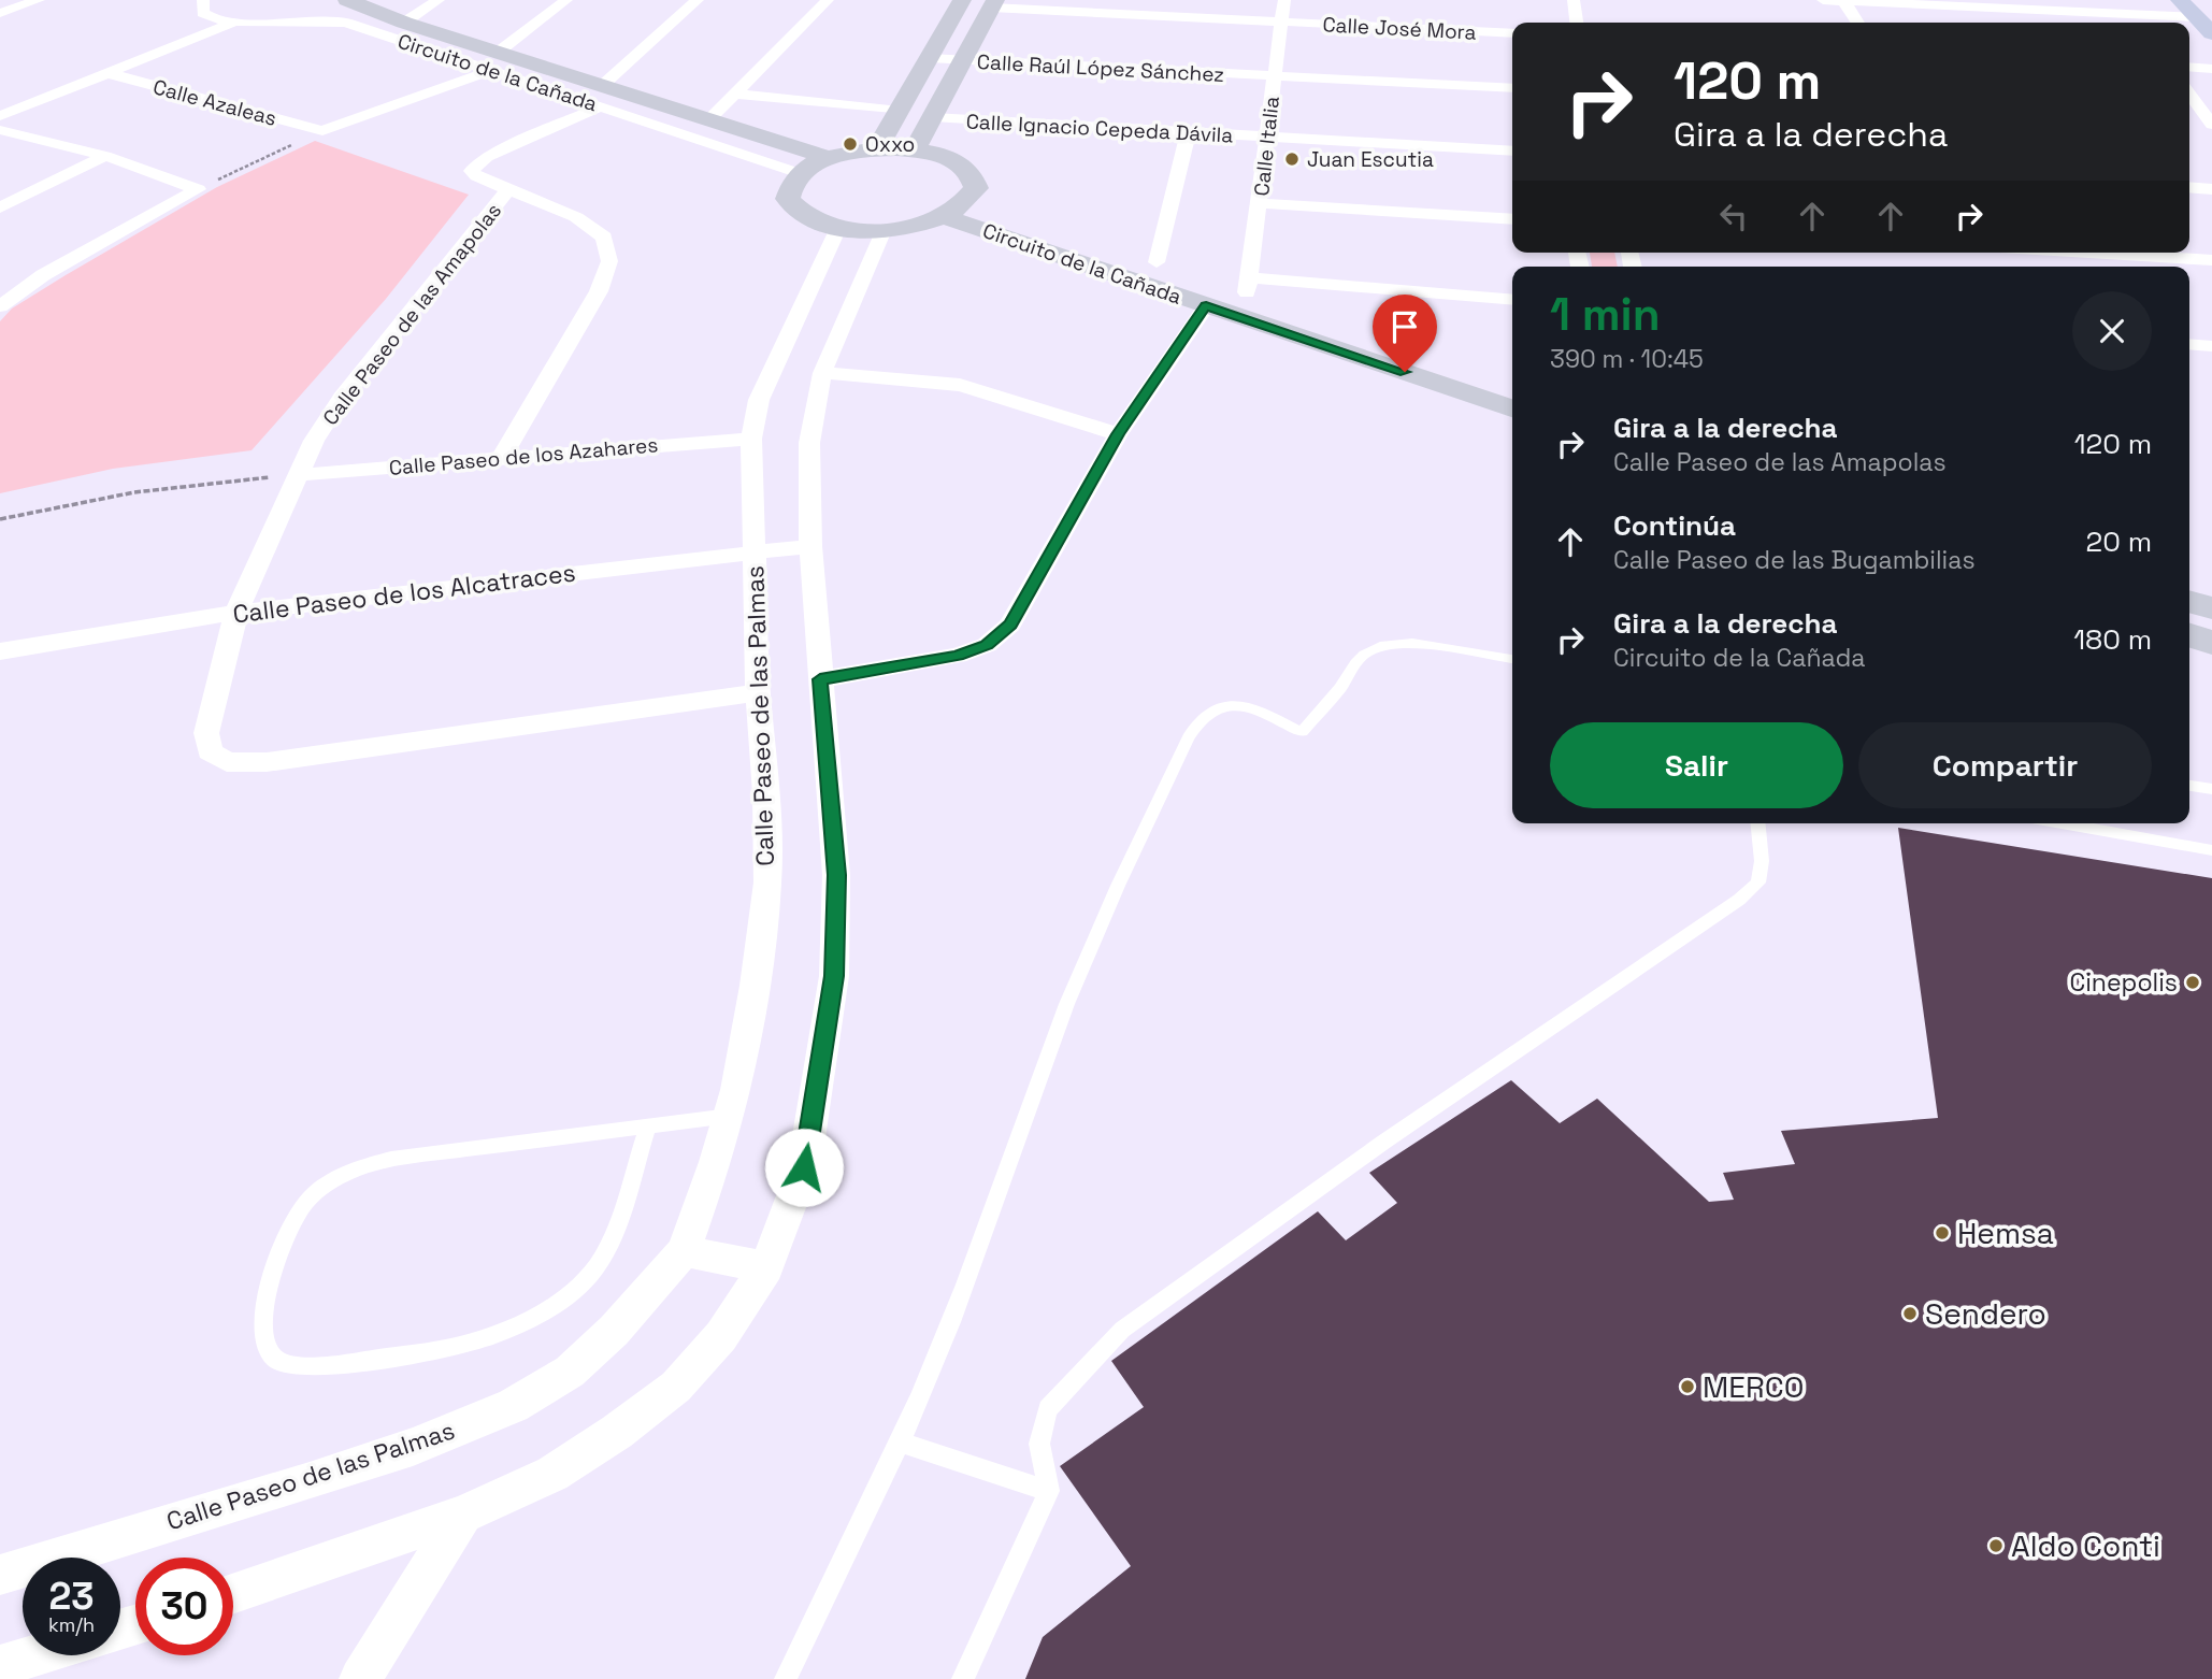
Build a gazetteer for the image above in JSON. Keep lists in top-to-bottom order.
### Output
{
  "streets": {
    "street": [
      "Calle José Mora",
      "Calle Raúl López Sánchez",
      "Circuito de la Cañada",
      "Calle Azaleas",
      "Calle Ignacio Cepeda Dávila",
      "Calle Italia",
      "Calle Paseo de las Amapolas",
      "Calle Paseo de los Azahares",
      "Calle Paseo de los Alcatraces",
      "Calle Paseo de las Palmas"
    ]
  },
  "crossings": [
    ["Calle José Mora", "Calle Italia"],
    ["Calle Raúl López Sánchez", "Calle Italia"],
    ["Circuito de la Cañada", "Calle Italia"],
    ["Calle Ignacio Cepeda Dávila", "Calle Italia"],
    ["Calle Paseo de las Amapolas", "Calle Paseo de los Azahares"],
    ["Calle Paseo de las Amapolas", "Calle Paseo de los Alcatraces"],
    ["Calle Paseo de las Amapolas", "Calle Paseo de las Palmas"],
    ["Calle Paseo de los Azahares", "Calle Paseo de las Palmas"],
    ["Calle Paseo de los Alcatraces", "Calle Paseo de las Palmas"]
  ],
  "places": [
    "Oxxo",
    "Juan Escutia",
    "Cinepolis",
    "Hemsa",
    "Sendero",
    "MERCO",
    "Aldo Conti"
  ],
  "page": {
    "turn": ["120 m", "Gira a la derecha"],
    "heading": ["1 min", "390 m · 10:45"],
    "list": [
      {
        "name": "Gira a la derecha",
        "note": "Calle Paseo de las Amapolas",
        "value": "120 m"
      },
      {
        "name": "Continúa",
        "note": "Calle Paseo de las Bugambilias",
        "value": "20 m"
      },
      {
        "name": "Gira a la derecha",
        "note": "Circuito de la Cañada",
        "value": "180 m"
      }
    ],
    "buttons": ["Salir", "Compartir"],
    "speed": "23 km/h",
    "limit": "30"
  }
}
